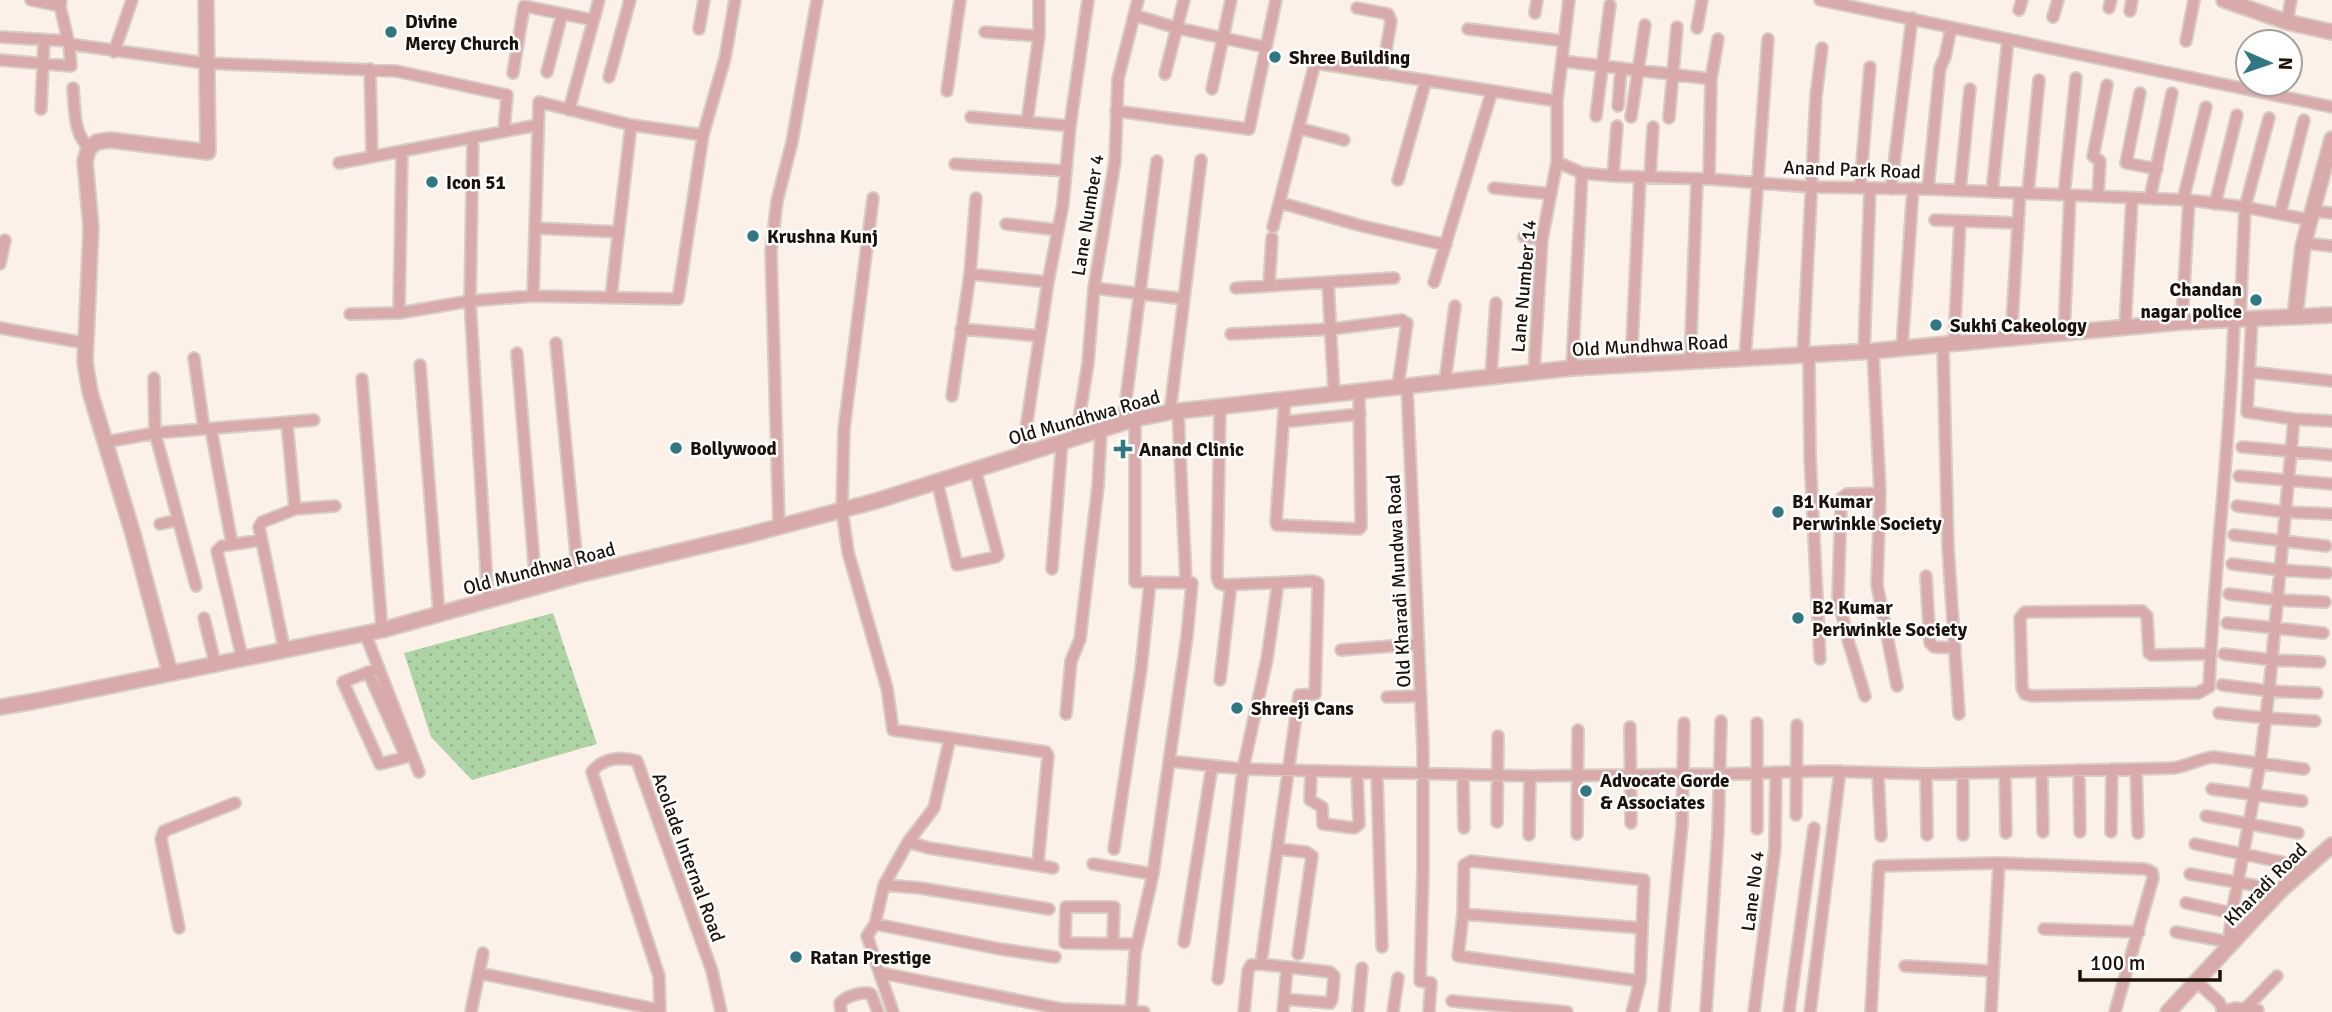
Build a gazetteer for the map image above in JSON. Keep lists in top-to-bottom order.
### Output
{
  "streets": {
    "street": [
      "Anand Park Road",
      "Lane Number 4",
      "Lane Number 14",
      "Old Mundhwa Road",
      "Old Kharadi Mundwa Road",
      "Acolade Internal Road",
      "Kharadi Road",
      "Lane No 4"
    ]
  },
  "crossings": [
    ["Anand Park Road", "Lane Number 14"],
    ["Lane Number 4", "Old Mundhwa Road"],
    ["Lane Number 14", "Old Mundhwa Road"],
    ["Old Mundhwa Road", "Old Kharadi Mundwa Road"]
  ],
  "places": {
    "other": [
      "Divine Mercy Church",
      "Shree Building",
      "Icon 51",
      "Krushna Kunj",
      "Chandan nagar police",
      "Sukhi Cakeology",
      "Bollywood",
      "B1 Kumar Perwinkle Society",
      "B2 Kumar Periwinkle Society",
      "Shreeji Cans",
      "Advocate Gorde & Associates",
      "Ratan Prestige"
    ],
    "health": ["Anand Clinic"]
  },
  "scale_bar": "100 m",
  "north": "right"
}
